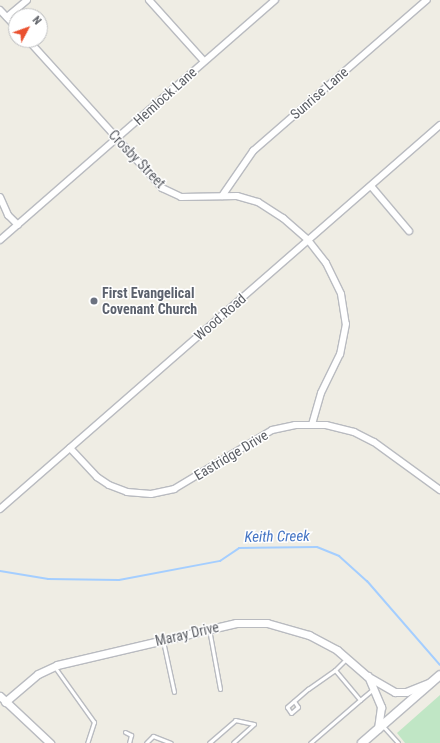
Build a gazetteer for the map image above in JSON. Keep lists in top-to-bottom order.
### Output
{
  "streets": {
    "street": [
      "Sunrise Lane",
      "Hemlock Lane",
      "Crosby Street",
      "Wood Road",
      "Eastridge Drive",
      "Maray Drive"
    ]
  },
  "crossings": [
    ["Sunrise Lane", "Crosby Street"],
    ["Hemlock Lane", "Crosby Street"],
    ["Crosby Street", "Wood Road"],
    ["Crosby Street", "Eastridge Drive"],
    ["Wood Road", "Eastridge Drive"]
  ],
  "water": ["Keith Creek"],
  "places": ["First Evangelical Covenant Church"],
  "north": "top right"
}
